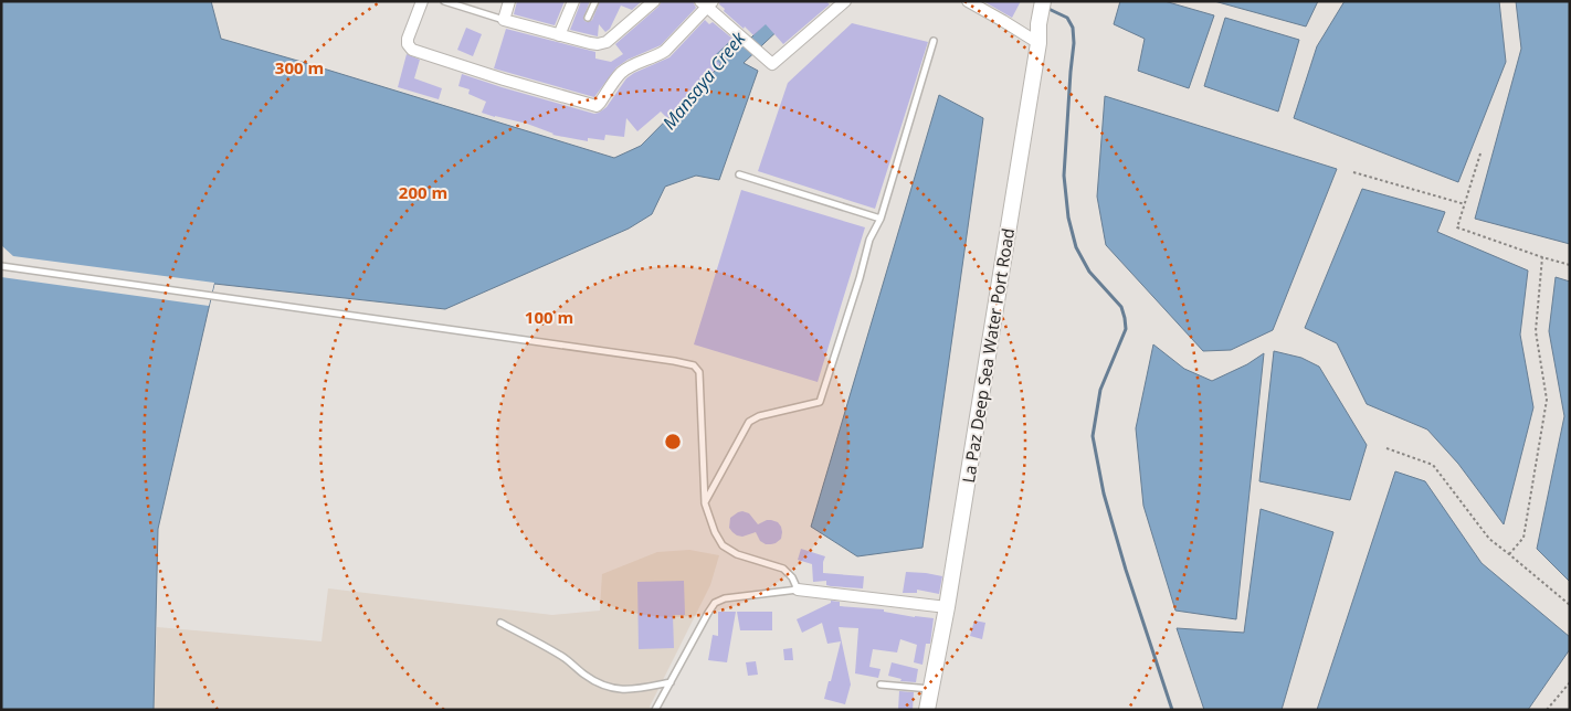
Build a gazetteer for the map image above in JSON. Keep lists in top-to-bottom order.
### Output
{
  "streets": {
    "main road": ["La Paz Deep Sea Water Port Road"]
  },
  "water": ["Mansaya Creek"],
  "rings": ["300 m", "200 m", "100 m"]
}
